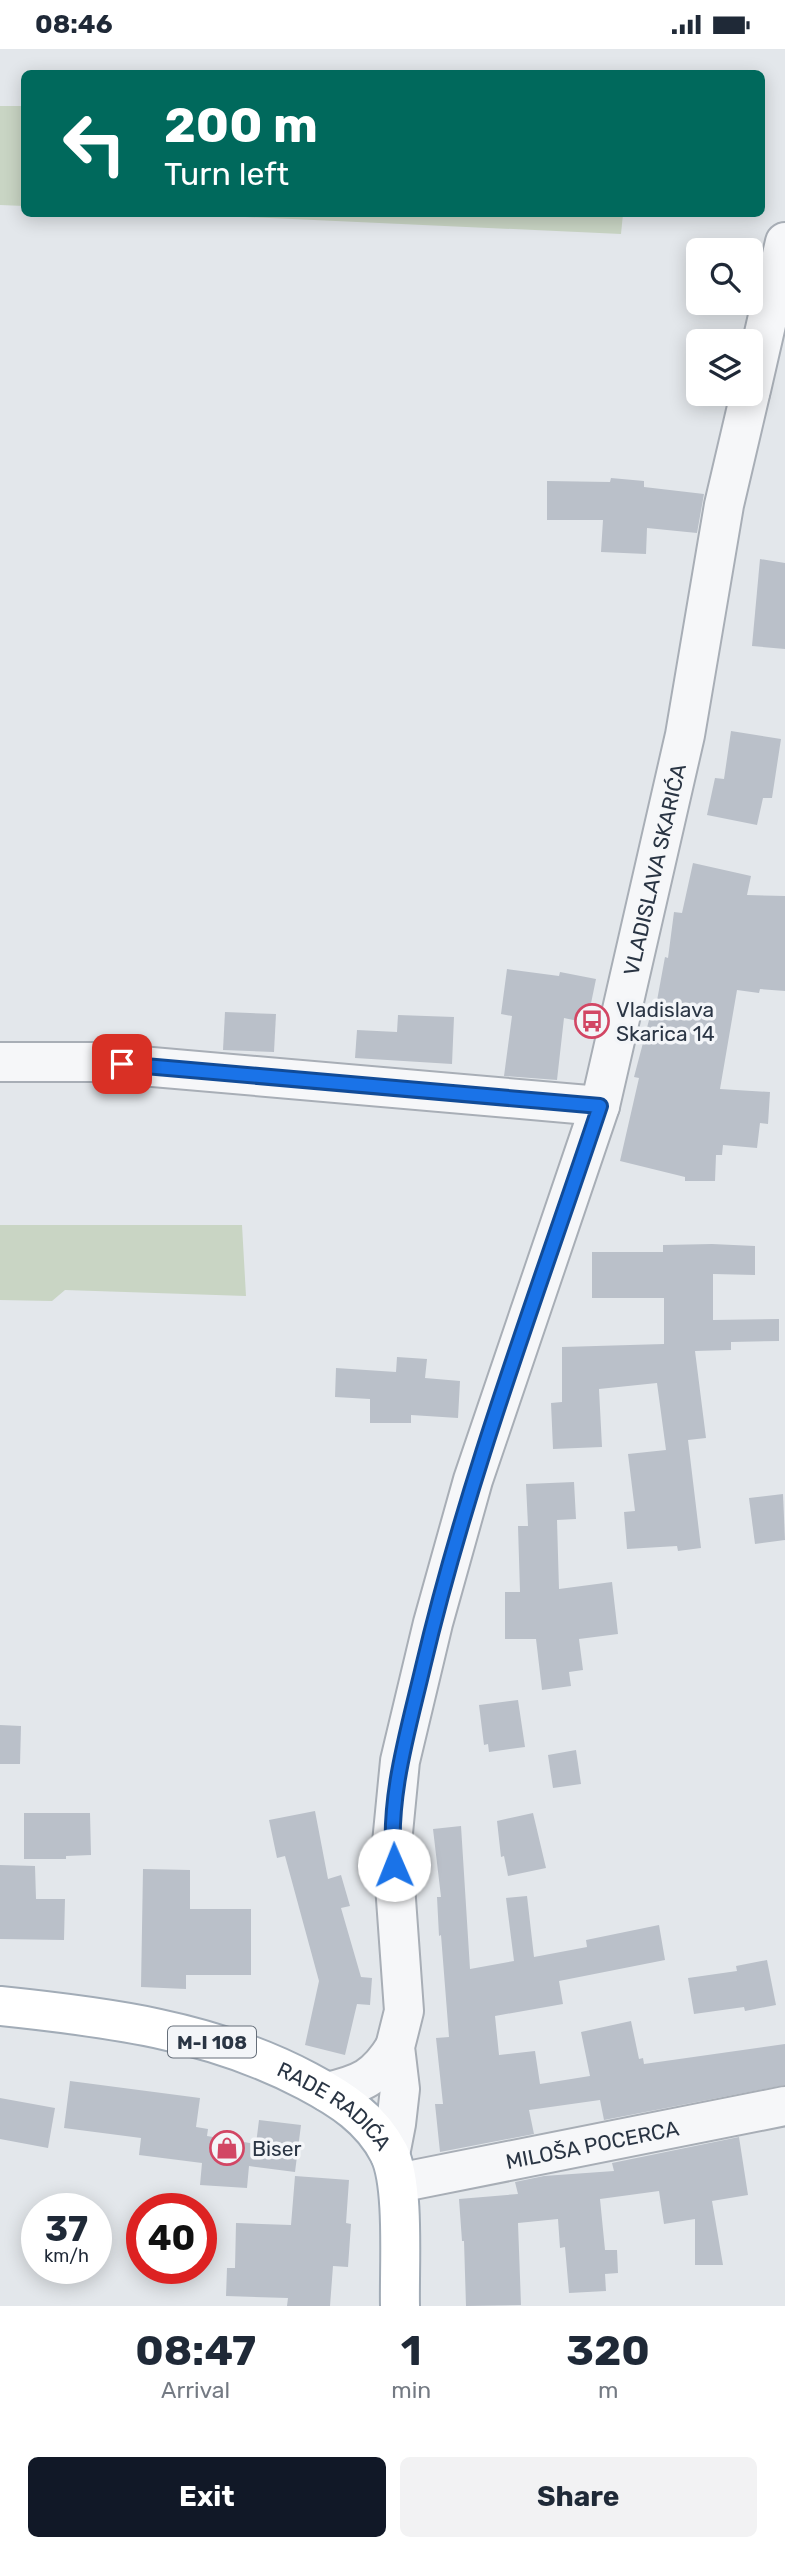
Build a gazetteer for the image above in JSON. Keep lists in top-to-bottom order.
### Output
{
  "streets": {
    "main road": ["M-I 108", "RADE RADIĆA"],
    "street": ["VLADISLAVA SKARIĆA", "MILOŠA POCERCA"]
  },
  "crossings": [
    ["VLADISLAVA SKARIĆA", "RADE RADIĆA"],
    ["VLADISLAVA SKARIĆA", "MILOŠA POCERCA"],
    ["RADE RADIĆA", "MILOŠA POCERCA"]
  ],
  "places": {
    "bus stop": ["Vladislava Skarica 14"],
    "shop": ["Biser"]
  },
  "page": {
    "status": "08:46",
    "turn": ["200 m", "Turn left"],
    "speed": "37 km/h",
    "limit": "40",
    "eta": [
      "08:47",
      "Arrival",
      "1",
      "min",
      "320",
      "m"
    ],
    "buttons": ["Exit", "Share"]
  }
}
